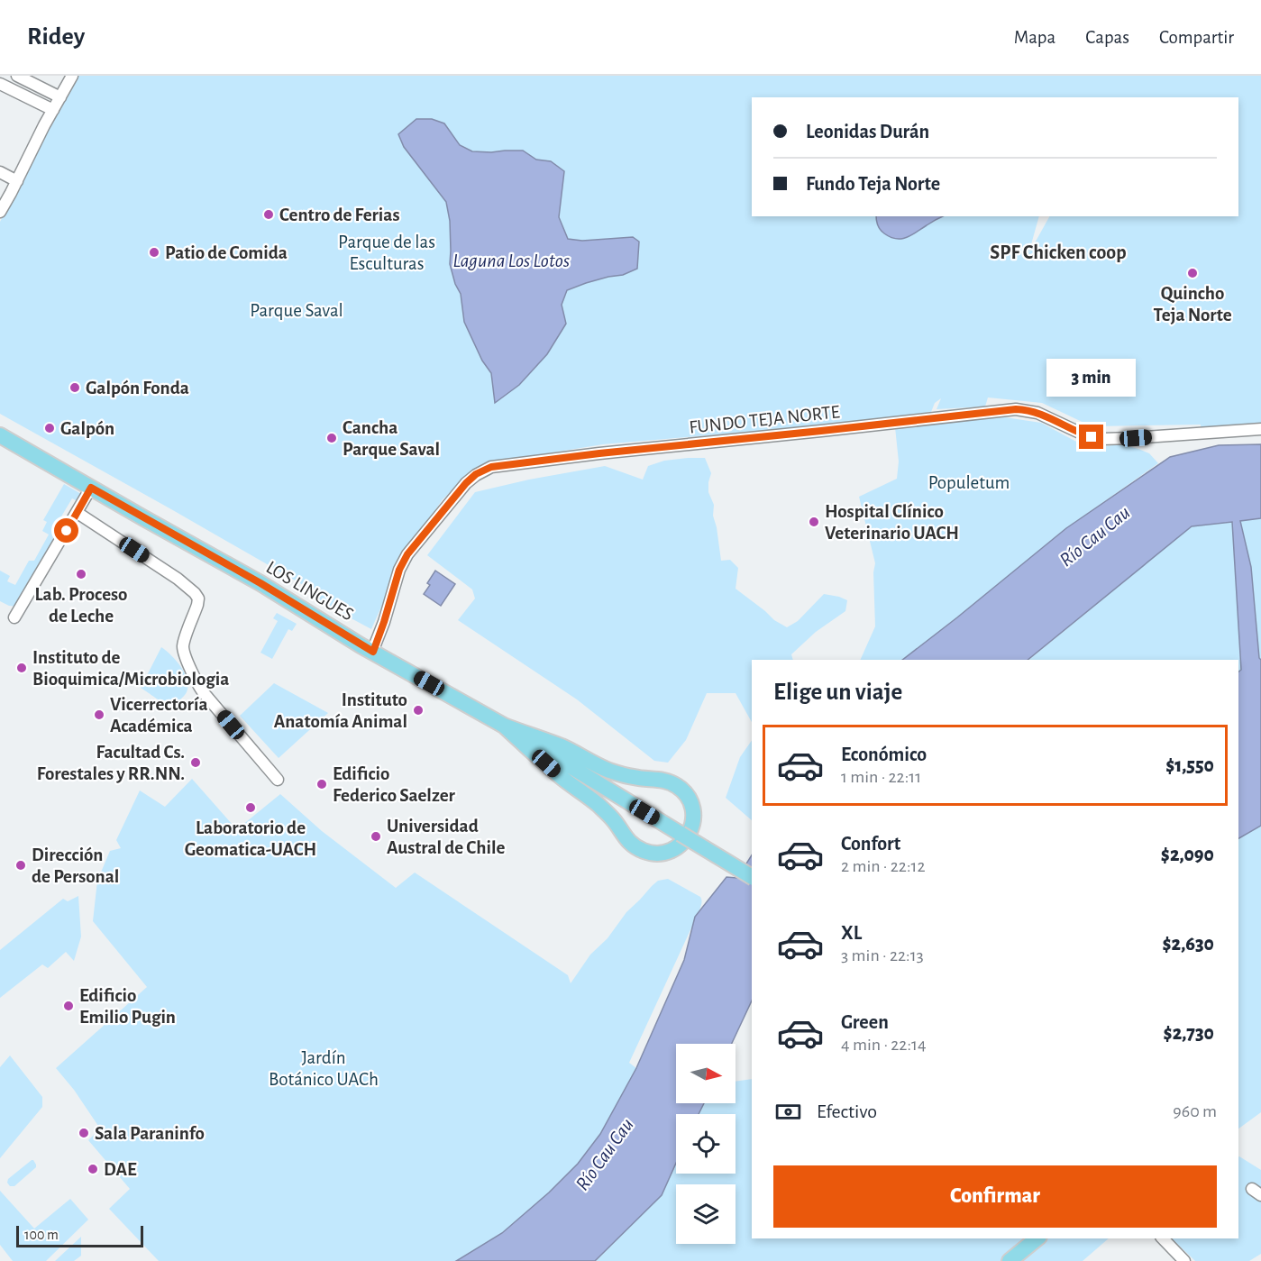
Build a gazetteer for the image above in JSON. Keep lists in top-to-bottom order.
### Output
{
  "streets": {
    "main road": ["LOS LINGUES"],
    "street": ["FUNDO TEJA NORTE"]
  },
  "crossings": [
    ["FUNDO TEJA NORTE", "LOS LINGUES"]
  ],
  "districts": ["SPF Chicken coop"],
  "water": ["Laguna Los Lotos", "Río Cau Cau"],
  "parks": [
    "Parque de las Esculturas",
    "Parque Saval",
    "Populetum",
    "Jardín Botánico UACh"
  ],
  "places": [
    "Centro de Ferias",
    "Patio de Comida",
    "Quincho Teja Norte",
    "Galpón Fonda",
    "Galpón",
    "Cancha Parque Saval",
    "Hospital Clínico Veterinario UACH",
    "Lab. Proceso de Leche",
    "Instituto de Bioquimica/Microbiologia",
    "Instituto Anatomía Animal",
    "Vicerrectoría Académica",
    "Facultad Cs. Forestales y RR.NN.",
    "Edificio Federico Saelzer",
    "Laboratorio de Geomatica-UACH",
    "Universidad Austral de Chile",
    "Dirección de Personal",
    "Edificio Emilio Pugin",
    "Sala Paraninfo",
    "DAE"
  ],
  "scale_bar": "100 m",
  "north": "right",
  "page": {
    "header": "Ridey",
    "nav": ["Mapa", "Capas", "Compartir"],
    "banner": ["Leonidas Durán", "Fundo Teja Norte"],
    "bubble": "3 min",
    "heading": "Elige un viaje",
    "list": [
      {
        "name": "Económico",
        "note": "1 min · 22:11",
        "value": "$1,550"
      },
      {
        "name": "Confort",
        "note": "2 min · 22:12",
        "value": "$2,090"
      },
      {
        "name": "XL",
        "note": "3 min · 22:13",
        "value": "$2,630"
      },
      {
        "name": "Green",
        "note": "4 min · 22:14",
        "value": "$2,730"
      }
    ],
    "pay": ["Efectivo", "960 m"],
    "buttons": "Confirmar",
    "scale": "100 m"
  }
}
